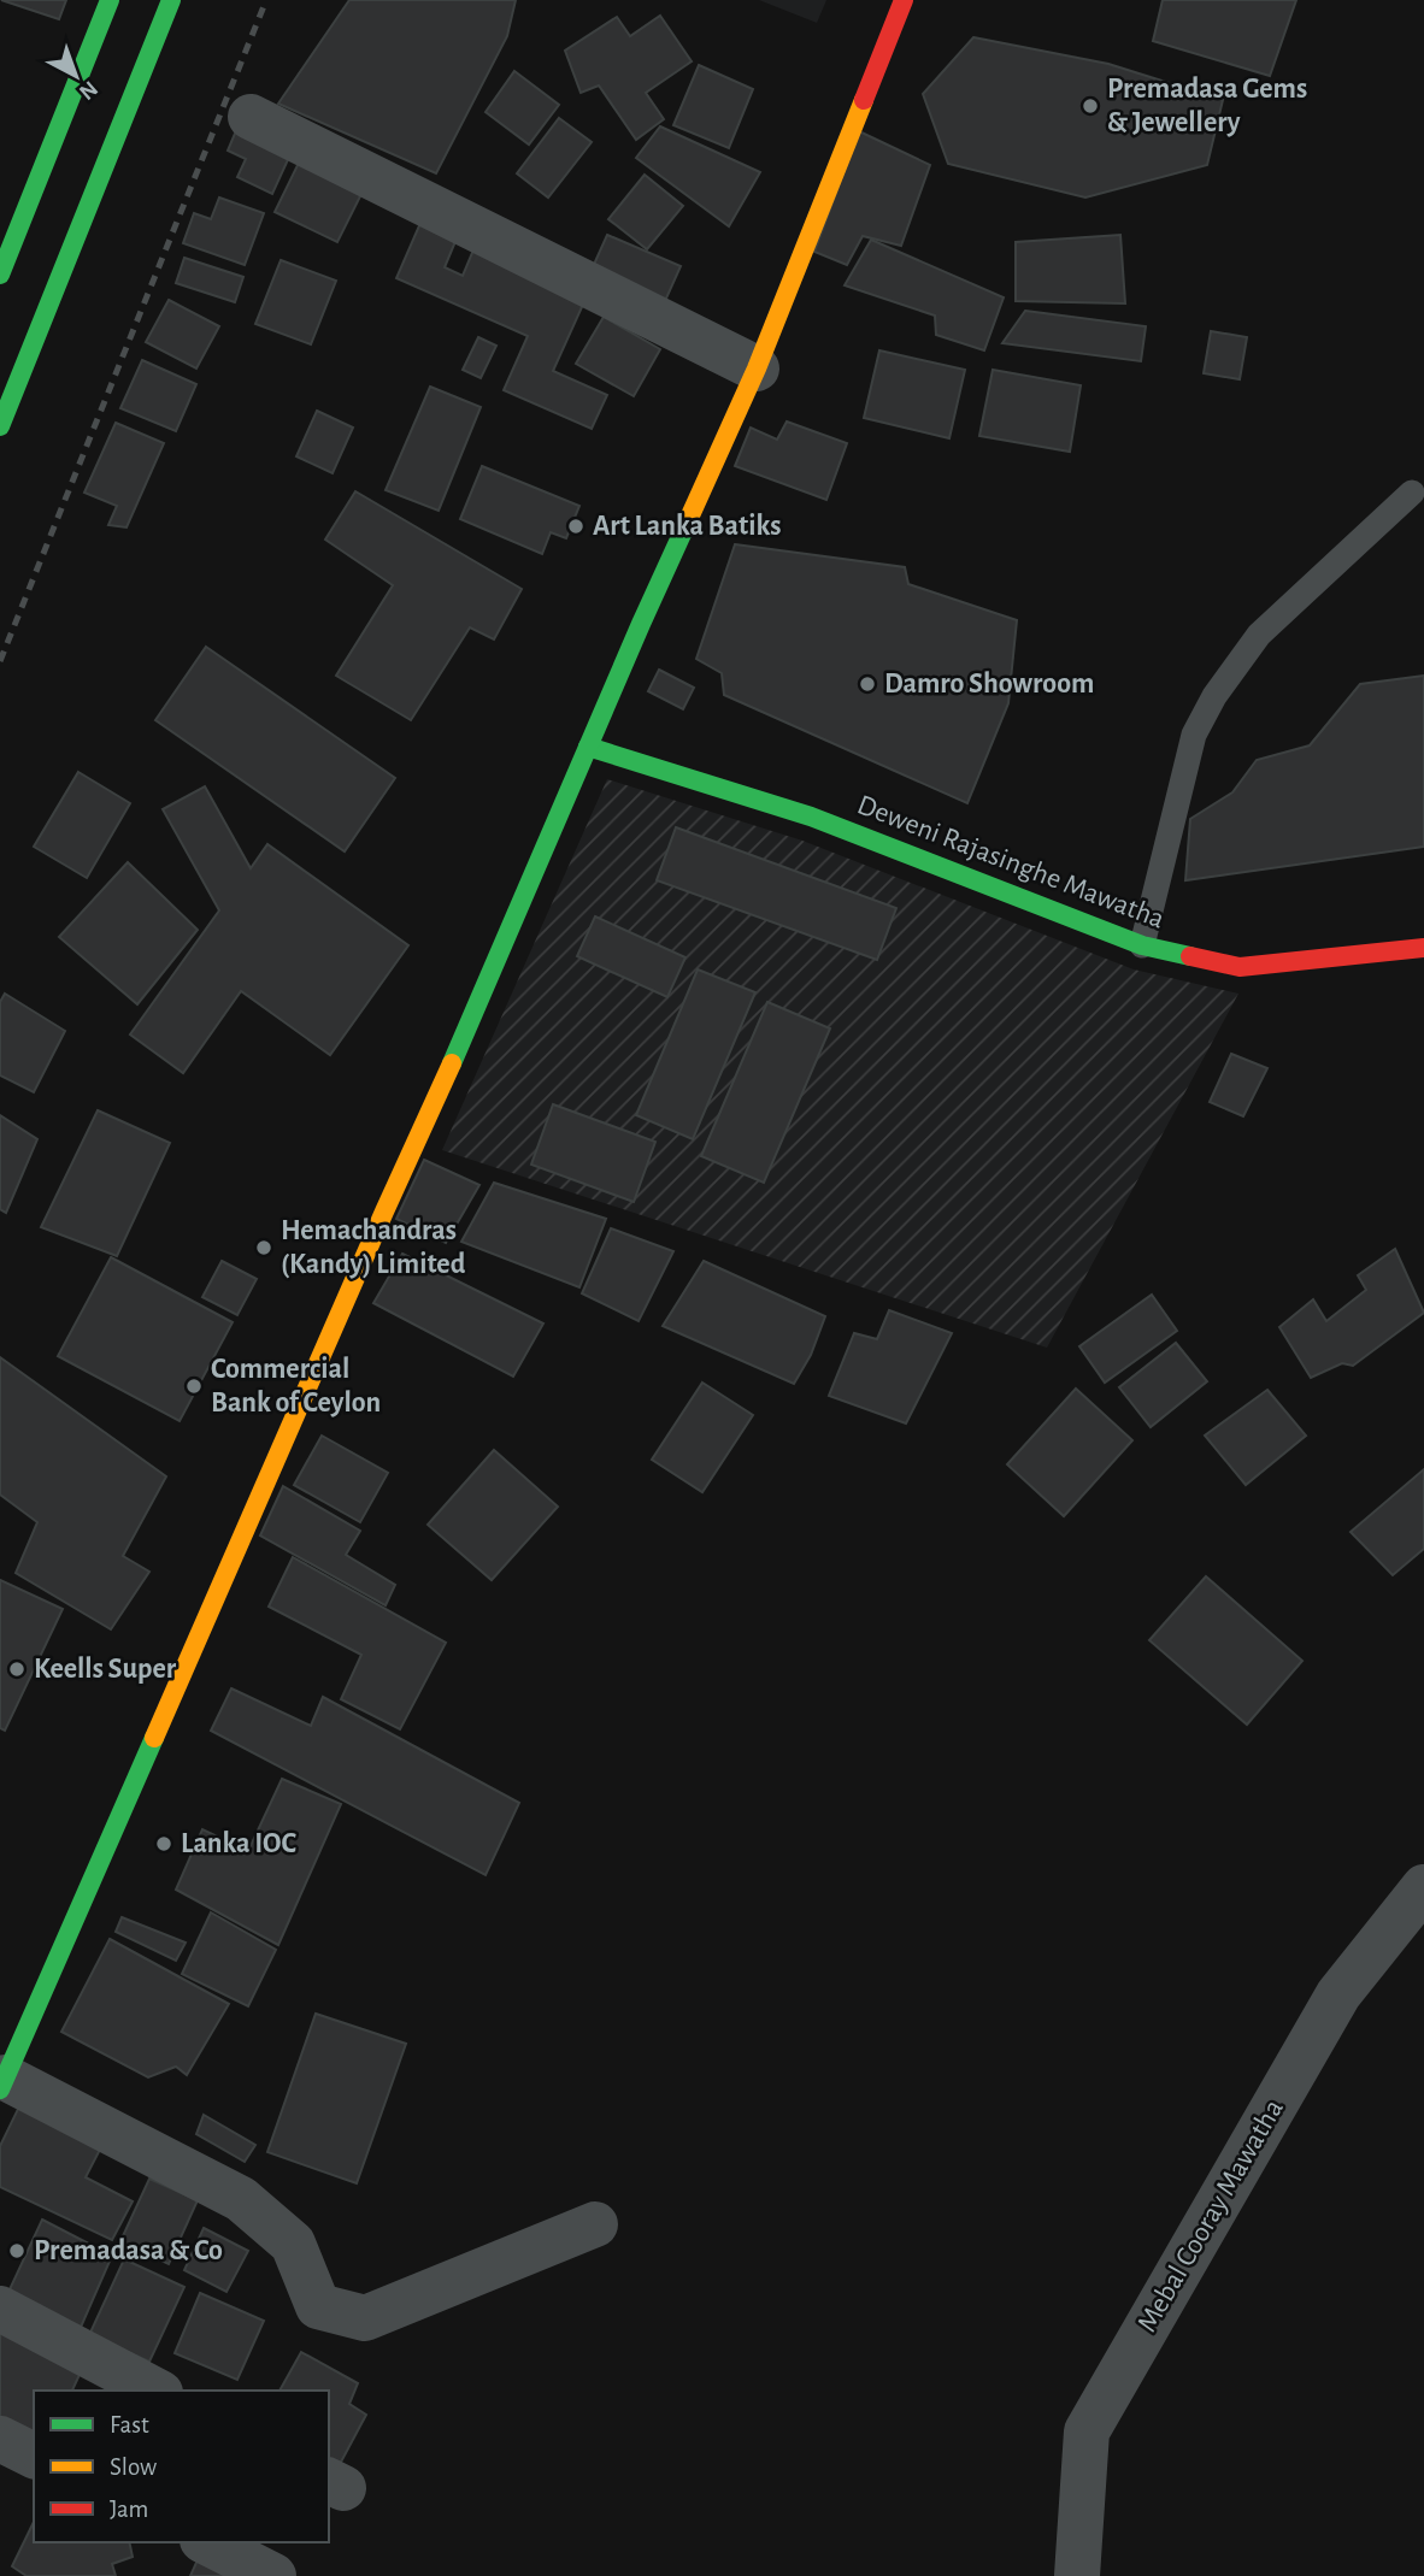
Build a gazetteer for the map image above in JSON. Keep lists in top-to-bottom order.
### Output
{
  "streets": {
    "main road": ["Deweni Rajasinghe Mawatha"],
    "street": ["Mebal Cooray Mawatha"]
  },
  "places": [
    "Premadasa Gems & Jewellery",
    "Art Lanka Batiks",
    "Damro Showroom",
    "Hemachandras (Kandy) Limited",
    "Commercial Bank of Ceylon",
    "Keells Super",
    "Lanka IOC",
    "Premadasa & Co"
  ],
  "legend": ["Fast", "Slow", "Jam"],
  "north": "bottom right"
}
